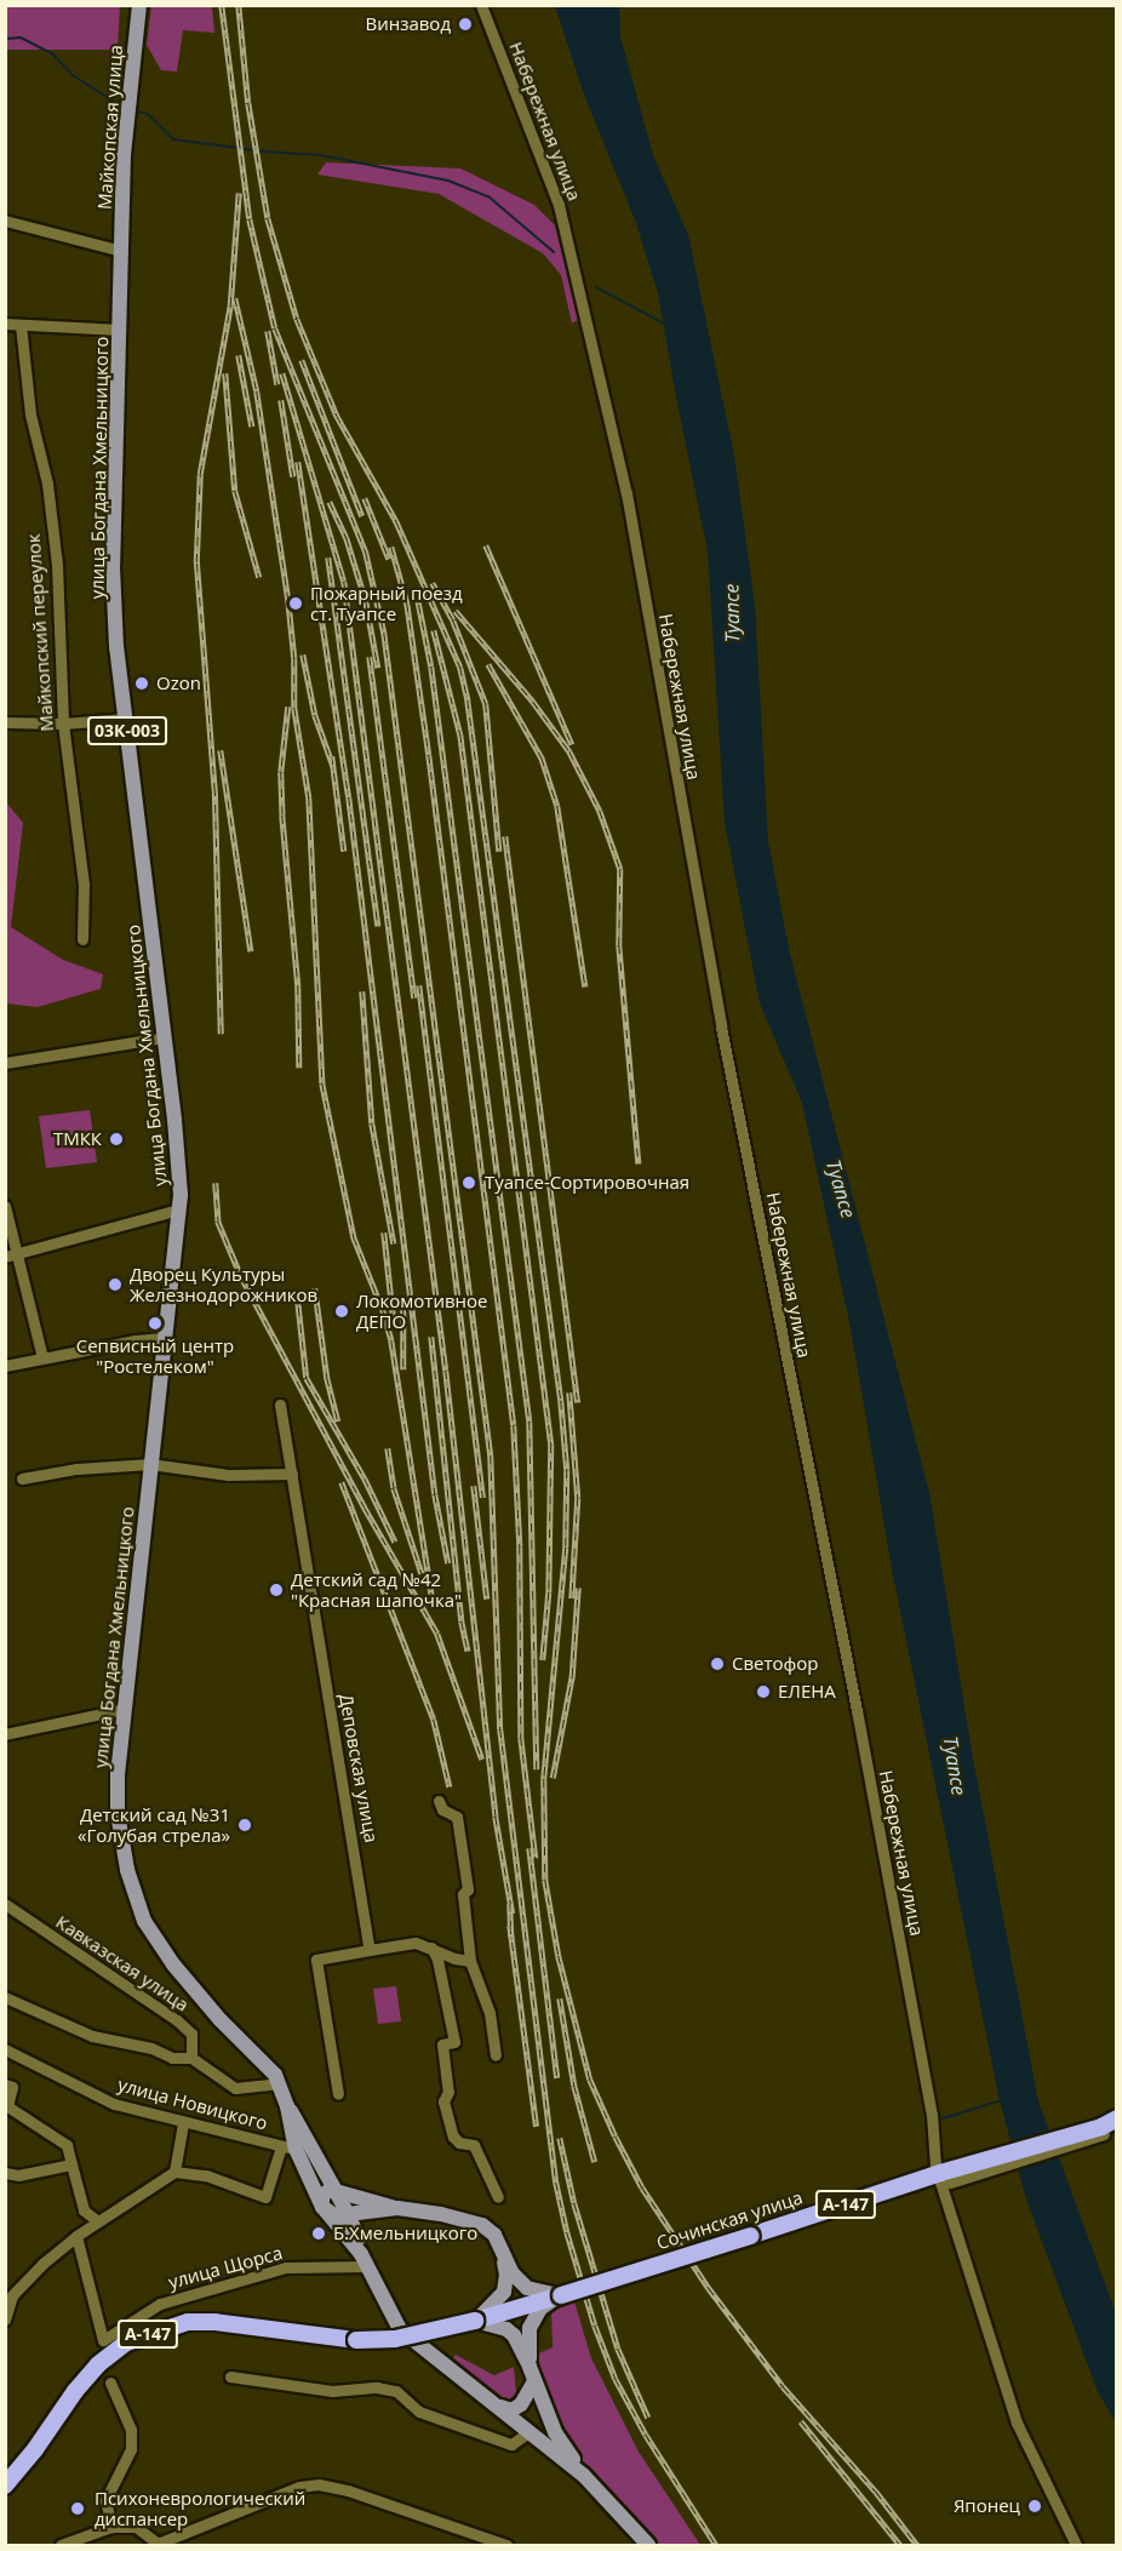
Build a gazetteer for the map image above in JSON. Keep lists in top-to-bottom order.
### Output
{
  "streets": {
    "highway": ["А-147", "Сочинская улица"],
    "main road": ["Майкопская улица", "улица Богдана Хмельницкого", "03К-003"],
    "street": [
      "Набережная улица",
      "Майкопский переулок",
      "Деповская улица",
      "Кавказская улица",
      "улица Новицкого",
      "улица Щорса"
    ]
  },
  "crossings": [
    ["Набережная улица", "Сочинская улица"],
    ["Майкопская улица", "улица Богдана Хмельницкого"],
    ["А-147", "Сочинская улица"]
  ],
  "water": ["Туапсе"],
  "places": [
    "Винзавод",
    "Пожарный поезд ст. Туапсе",
    "Ozon",
    "ТМКК",
    "Туапсе-Сортировочная",
    "Дворец Культуры Железнодорожников",
    "Локомотивное ДЕПО",
    "Сепвисный центр \"Ростелеком\"",
    "Детский сад №42 \"Красная шапочка\"",
    "Светофор",
    "ЕЛЕНА",
    "Детский сад №31 «Голубая стрела»",
    "Б.Хмельницкого",
    "Японец",
    "Психоневрологический диспансер"
  ]
}
